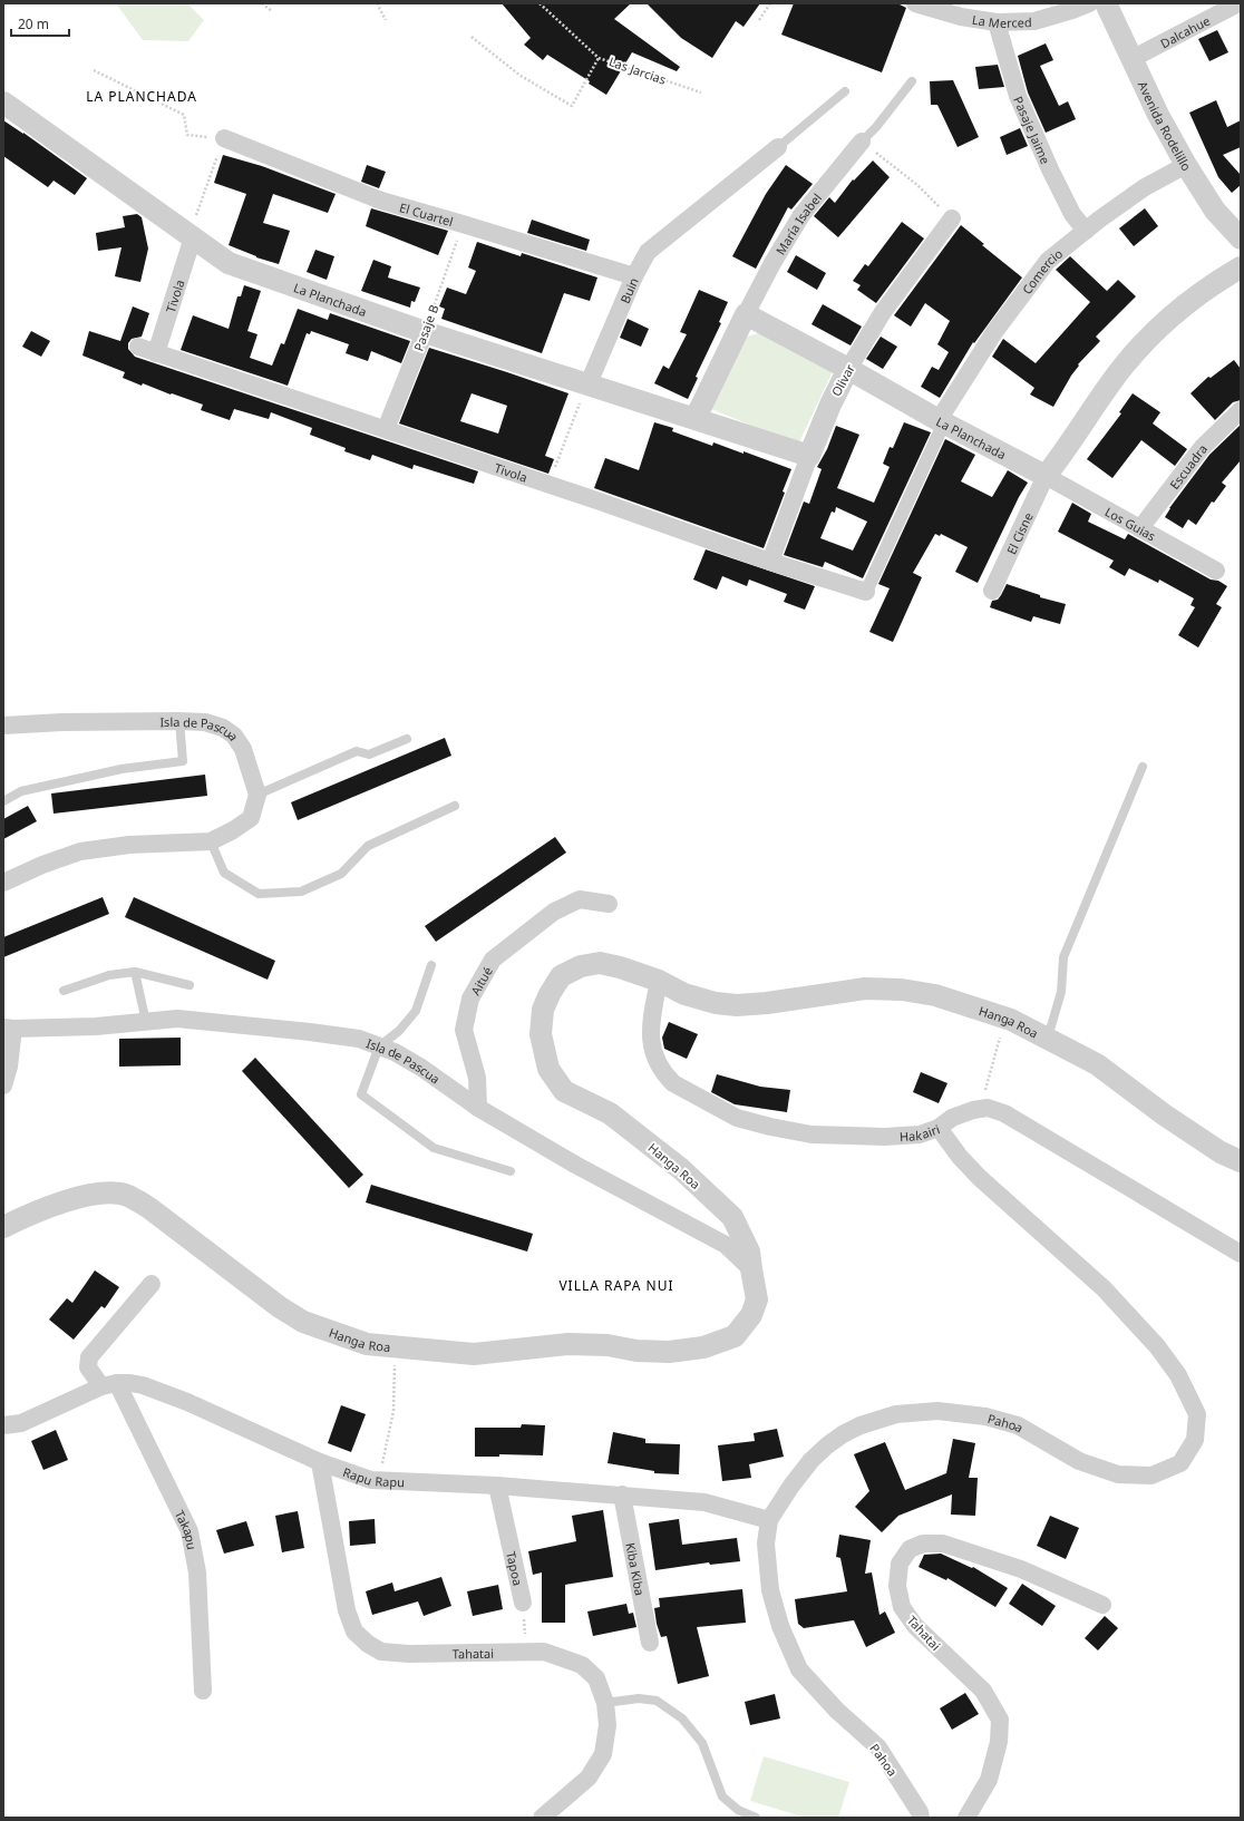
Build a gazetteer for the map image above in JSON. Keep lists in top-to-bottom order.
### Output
{
  "streets": {
    "street": [
      "La Merced",
      "Dalcahue",
      "Avenida Rodelillo",
      "Pasaje Jaime",
      "El Cuartel",
      "María Isabel",
      "Comercio",
      "Buin",
      "Tivola",
      "La Planchada",
      "Pasaje B",
      "Olivar",
      "Escuadra",
      "Los Guias",
      "El Cisne",
      "Isla de Pascua",
      "Aitué",
      "Hanga Roa",
      "Hakairi",
      "Pahoa",
      "Rapu Rapu",
      "Takapu",
      "Tapoa",
      "Kiba Kiba",
      "Tahatai"
    ],
    "path": ["Las Jarcias"]
  },
  "crossings": [
    ["La Merced", "Pasaje Jaime"],
    ["Dalcahue", "Avenida Rodelillo"],
    ["Avenida Rodelillo", "Comercio"],
    ["Pasaje Jaime", "Comercio"],
    ["El Cuartel", "Buin"],
    ["El Cuartel", "Pasaje B"],
    ["María Isabel", "La Planchada"],
    ["Comercio", "Tivola"],
    ["Comercio", "La Planchada"],
    ["Buin", "La Planchada"],
    ["Tivola", "La Planchada"],
    ["Tivola", "Pasaje B"],
    ["Tivola", "Olivar"],
    ["La Planchada", "Pasaje B"],
    ["La Planchada", "Olivar"],
    ["La Planchada", "Los Guias"],
    ["La Planchada", "El Cisne"],
    ["Escuadra", "Los Guias"],
    ["Los Guias", "El Cisne"],
    ["Isla de Pascua", "Aitué"],
    ["Isla de Pascua", "Hanga Roa"],
    ["Hanga Roa", "Hakairi"],
    ["Hakairi", "Pahoa"],
    ["Pahoa", "Rapu Rapu"],
    ["Rapu Rapu", "Takapu"],
    ["Rapu Rapu", "Tapoa"],
    ["Rapu Rapu", "Kiba Kiba"],
    ["Rapu Rapu", "Tahatai"]
  ],
  "districts": ["LA PLANCHADA", "VILLA RAPA NUI"],
  "scale_bar": "20 m"
}
